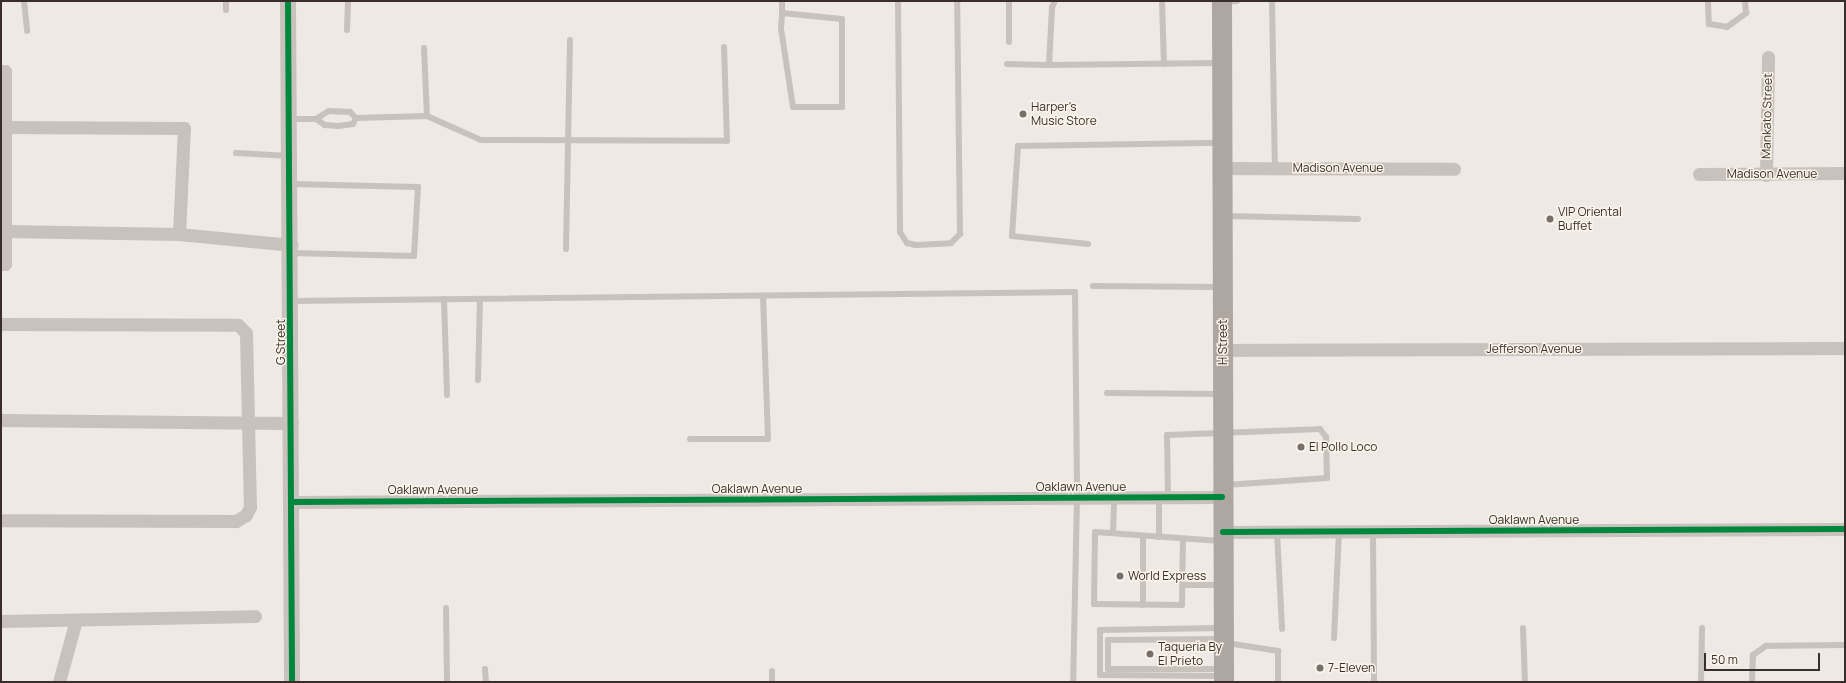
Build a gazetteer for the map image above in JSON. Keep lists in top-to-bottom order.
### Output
{
  "streets": {
    "main road": ["H Street"],
    "street": [
      "Mankato Street",
      "Madison Avenue",
      "G Street",
      "Jefferson Avenue",
      "Oaklawn Avenue"
    ]
  },
  "crossings": [
    ["Mankato Street", "Madison Avenue"],
    ["Madison Avenue", "H Street"],
    ["G Street", "Oaklawn Avenue"],
    ["H Street", "Jefferson Avenue"],
    ["H Street", "Oaklawn Avenue"]
  ],
  "places": [
    "Harper's Music Store",
    "VIP Oriental Buffet",
    "El Pollo Loco",
    "World Express",
    "Taqueria By El Prieto",
    "7-Eleven"
  ],
  "scale_bar": "50 m"
}
